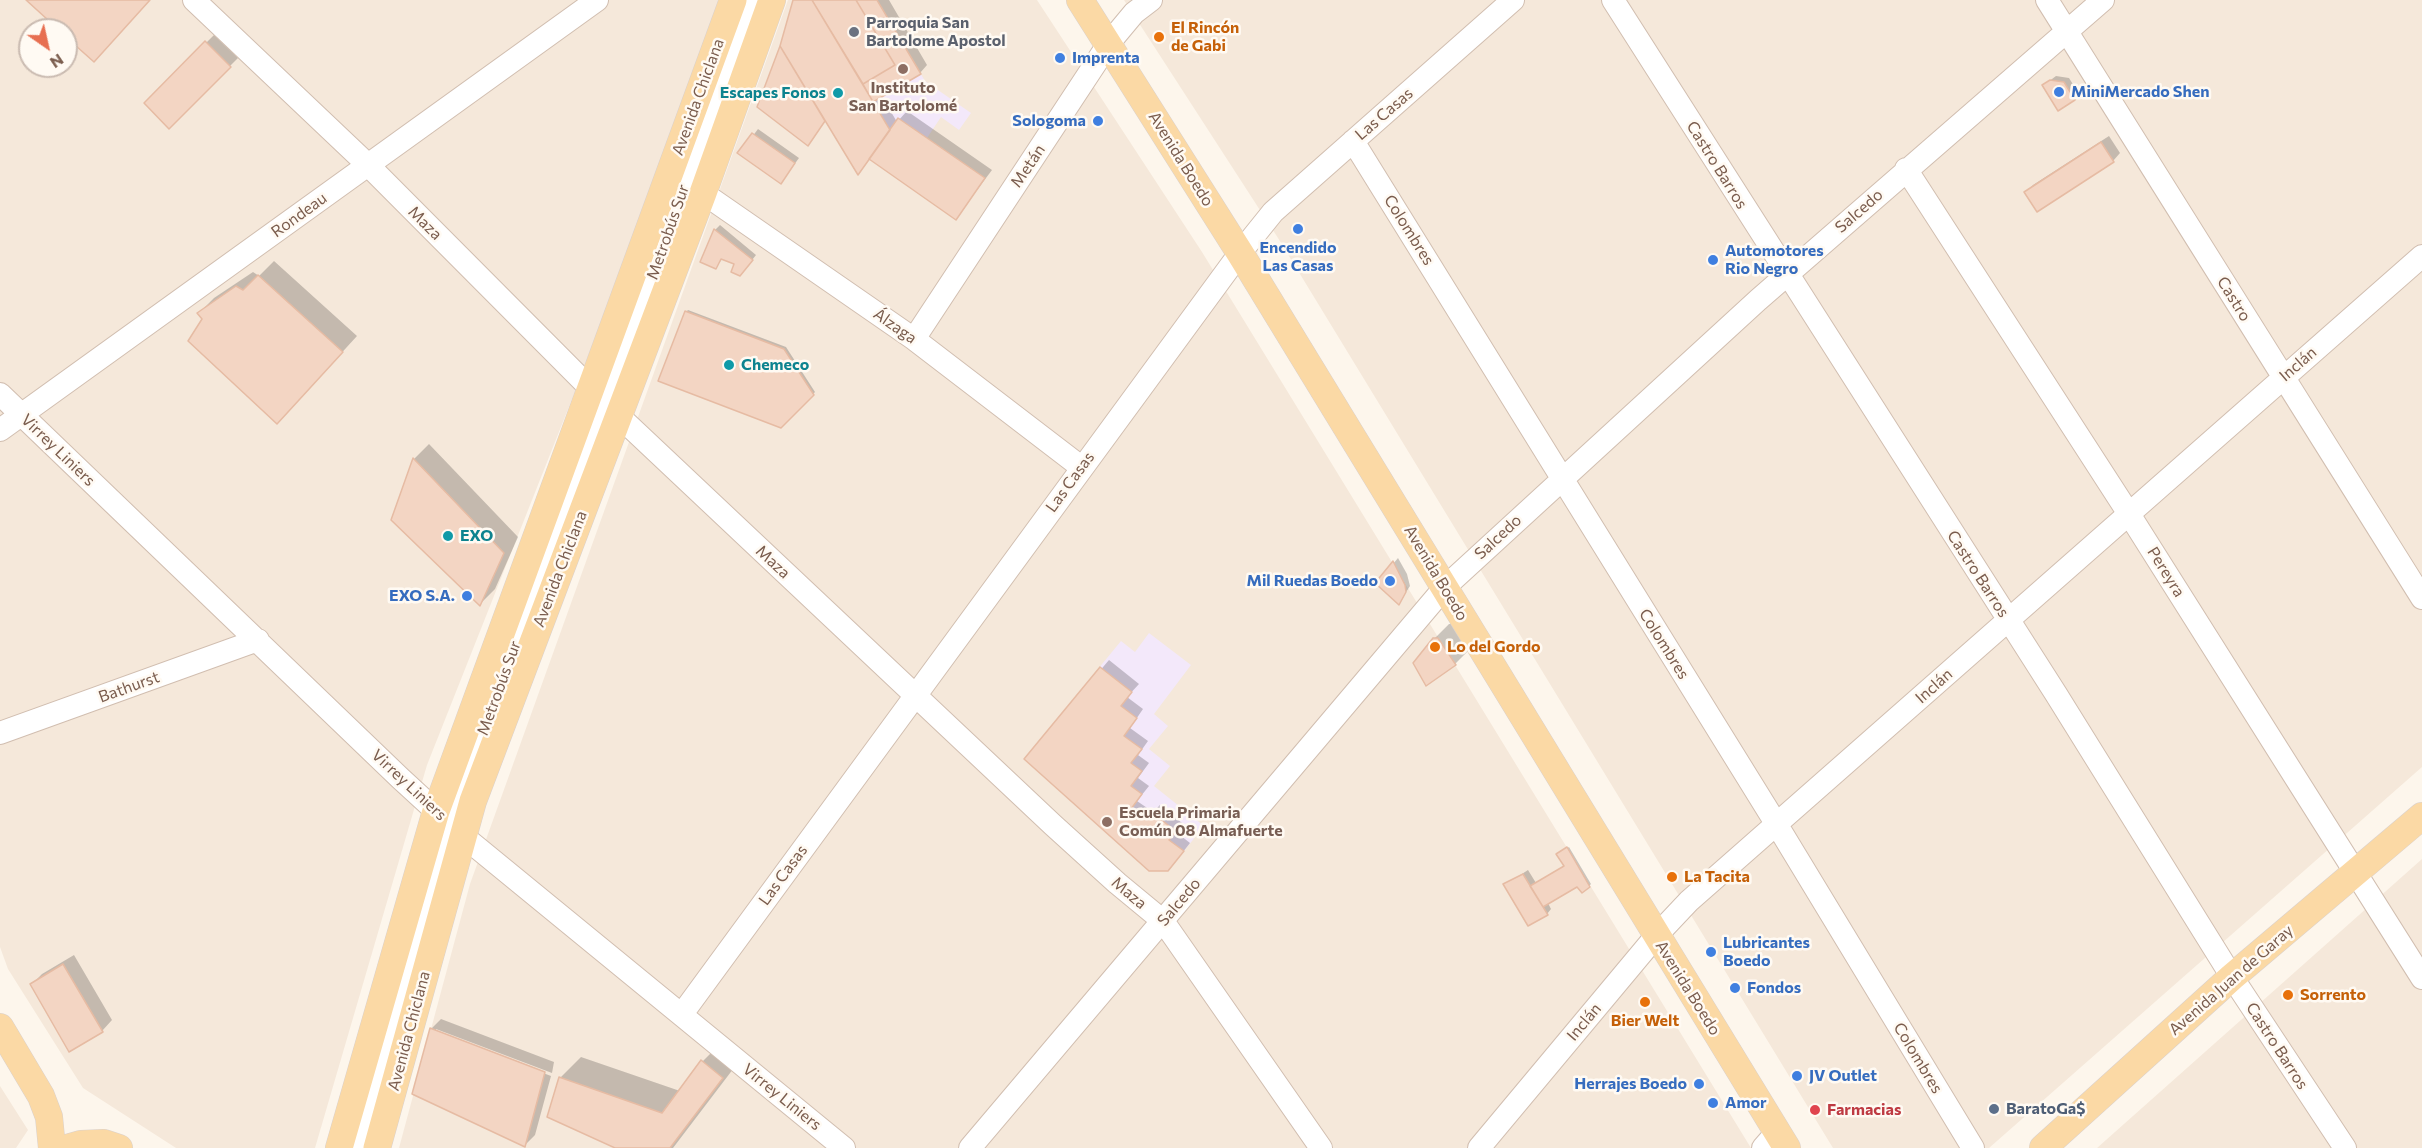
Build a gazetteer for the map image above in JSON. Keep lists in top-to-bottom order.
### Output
{
  "streets": {
    "main road": ["Avenida Chiclana", "Avenida Boedo", "Avenida Juan de Garay"],
    "street": [
      "Las Casas",
      "Castro Barros",
      "Metán",
      "Salcedo",
      "Rondeau",
      "Maza",
      "Colombres",
      "Metrobús Sur",
      "Castro",
      "Álzaga",
      "Inclán",
      "Virrey Liniers",
      "Pereyra",
      "Bathurst"
    ]
  },
  "crossings": [
    ["Avenida Chiclana", "Maza"],
    ["Avenida Chiclana", "Metrobús Sur"],
    ["Avenida Chiclana", "Álzaga"],
    ["Avenida Chiclana", "Virrey Liniers"],
    ["Las Casas", "Avenida Boedo"],
    ["Las Casas", "Maza"],
    ["Las Casas", "Colombres"],
    ["Las Casas", "Álzaga"],
    ["Las Casas", "Virrey Liniers"],
    ["Avenida Boedo", "Metán"],
    ["Avenida Boedo", "Salcedo"],
    ["Avenida Boedo", "Inclán"],
    ["Castro Barros", "Salcedo"],
    ["Castro Barros", "Inclán"],
    ["Castro Barros", "Avenida Juan de Garay"],
    ["Metán", "Álzaga"],
    ["Salcedo", "Maza"],
    ["Salcedo", "Colombres"],
    ["Salcedo", "Castro"],
    ["Salcedo", "Pereyra"],
    ["Rondeau", "Maza"],
    ["Rondeau", "Virrey Liniers"],
    ["Maza", "Metrobús Sur"],
    ["Colombres", "Inclán"],
    ["Castro", "Inclán"],
    ["Inclán", "Pereyra"],
    ["Virrey Liniers", "Bathurst"],
    ["Pereyra", "Avenida Juan de Garay"]
  ],
  "places": [
    "Parroquia San Bartolome Apostol",
    "El Rincón de Gabi",
    "Imprenta",
    "Instituto San Bartolomé",
    "MiniMercado Shen",
    "Escapes Fonos",
    "Sologoma",
    "Encendido Las Casas",
    "Automotores Rio Negro",
    "Chemeco",
    "EXO",
    "Mil Ruedas Boedo",
    "EXO S.A.",
    "Lo del Gordo",
    "Escuela Primaria Común 08 Almafuerte",
    "La Tacita",
    "Lubricantes Boedo",
    "Fondos",
    "Sorrento",
    "Bier Welt",
    "JV Outlet",
    "Herrajes Boedo",
    "Amor",
    "BaratoGa$",
    "Farmacias"
  ],
  "north": "bottom right"
}
